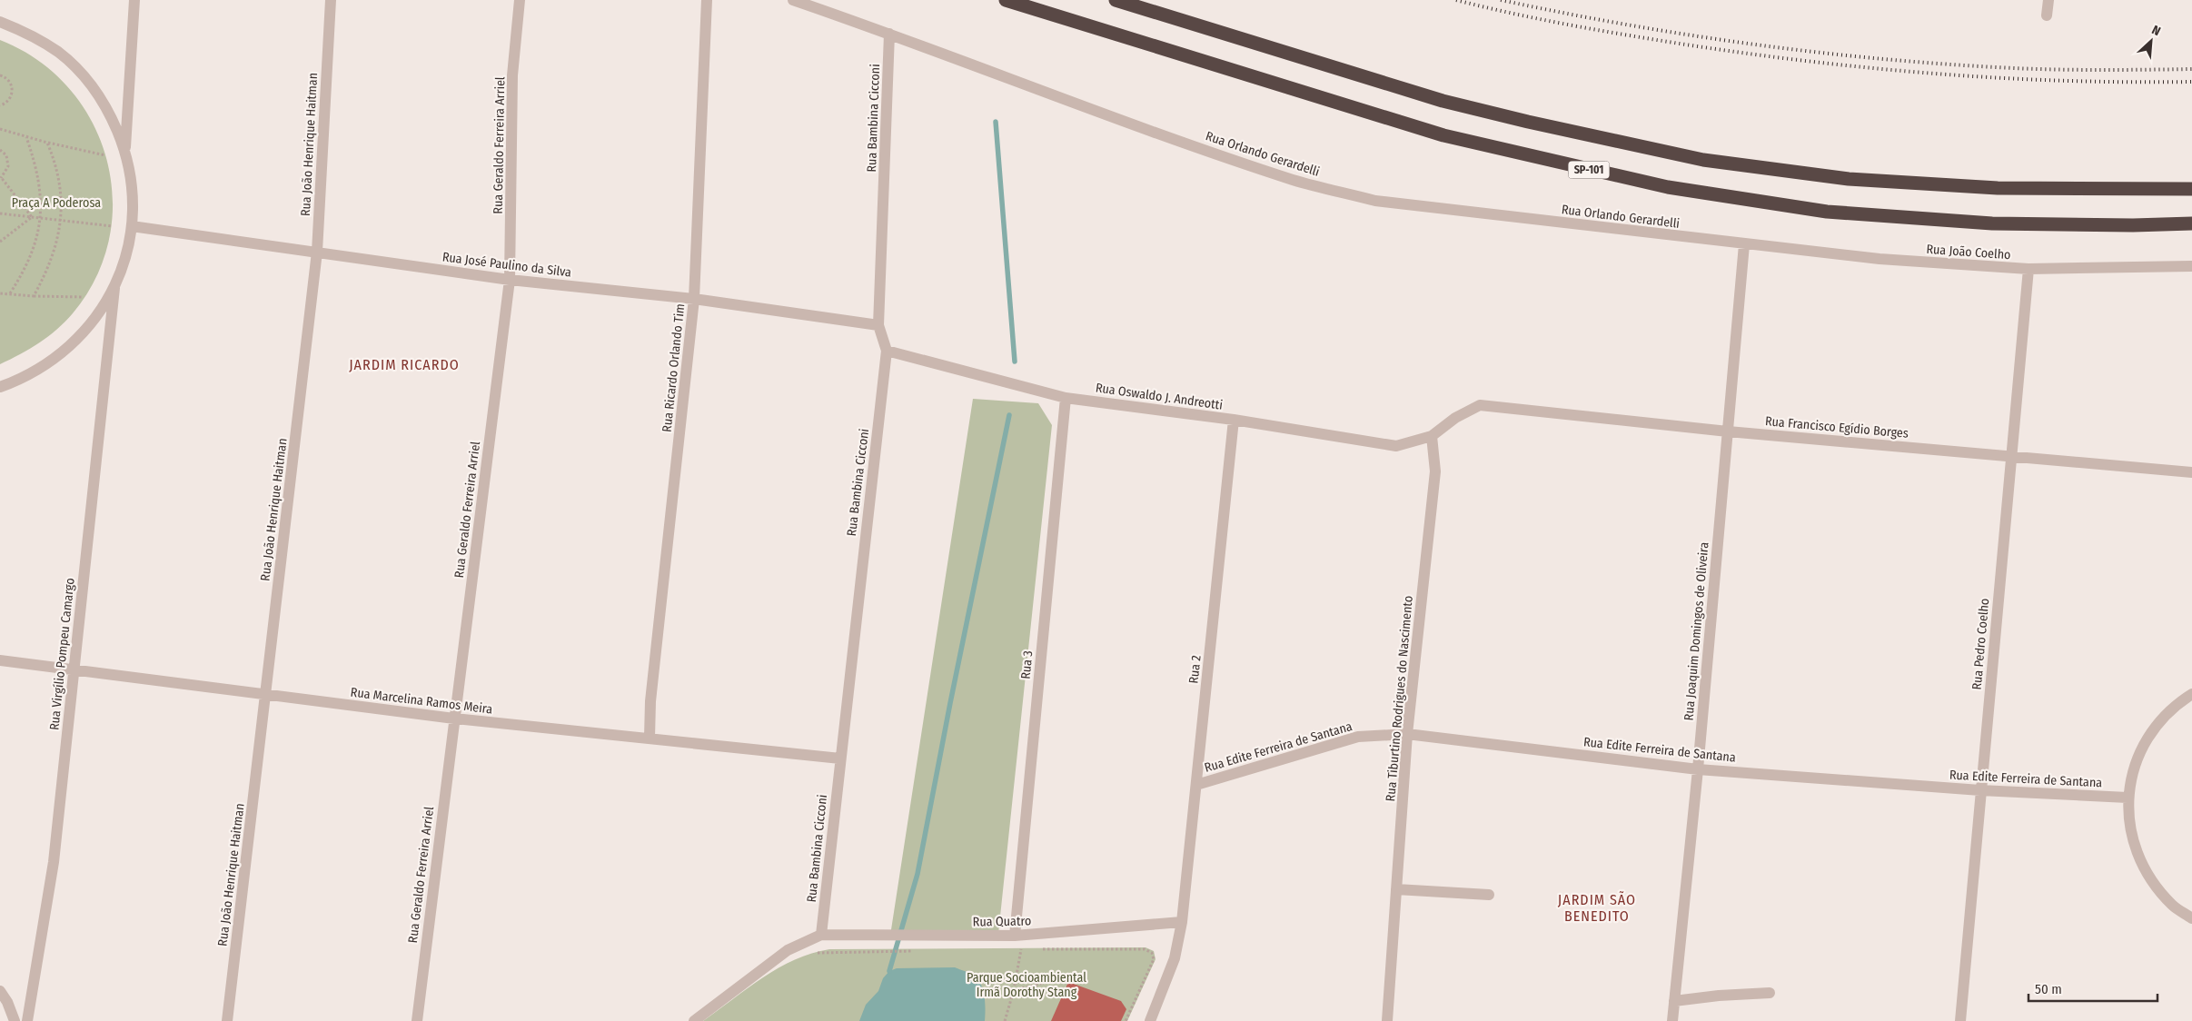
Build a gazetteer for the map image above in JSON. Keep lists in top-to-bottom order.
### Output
{
  "streets": {
    "highway": ["SP-101"],
    "street": [
      "Rua Bambina Cicconi",
      "Rua João Henrique Haitman",
      "Rua Geraldo Ferreira Arriel",
      "Rua Orlando Gerardelli",
      "Rua João Coelho",
      "Rua José Paulino da Silva",
      "Rua Ricardo Orlando Tim",
      "Rua Oswaldo J. Andreotti",
      "Rua Francisco Egídio Borges",
      "Rua Joaquim Domingos de Oliveira",
      "Rua Pedro Coelho",
      "Rua Virgílio Pompeu Camargo",
      "Rua 3",
      "Rua 2",
      "Rua Tiburtino Rodrigues do Nascimento",
      "Rua Marcelina Ramos Meira",
      "Rua Edite Ferreira de Santana",
      "Rua Quatro"
    ]
  },
  "crossings": [
    ["Rua Bambina Cicconi", "Rua Orlando Gerardelli"],
    ["Rua Bambina Cicconi", "Rua José Paulino da Silva"],
    ["Rua Bambina Cicconi", "Rua Oswaldo J. Andreotti"],
    ["Rua Bambina Cicconi", "Rua Marcelina Ramos Meira"],
    ["Rua Bambina Cicconi", "Rua Quatro"],
    ["Rua João Henrique Haitman", "Rua José Paulino da Silva"],
    ["Rua João Henrique Haitman", "Rua Marcelina Ramos Meira"],
    ["Rua Geraldo Ferreira Arriel", "Rua José Paulino da Silva"],
    ["Rua Geraldo Ferreira Arriel", "Rua Marcelina Ramos Meira"],
    ["Rua Orlando Gerardelli", "Rua João Coelho"],
    ["Rua Orlando Gerardelli", "Rua Joaquim Domingos de Oliveira"],
    ["Rua João Coelho", "Rua Joaquim Domingos de Oliveira"],
    ["Rua João Coelho", "Rua Pedro Coelho"],
    ["Rua José Paulino da Silva", "Rua Ricardo Orlando Tim"],
    ["Rua Ricardo Orlando Tim", "Rua Marcelina Ramos Meira"],
    ["Rua Oswaldo J. Andreotti", "Rua Francisco Egídio Borges"],
    ["Rua Oswaldo J. Andreotti", "Rua 3"],
    ["Rua Oswaldo J. Andreotti", "Rua 2"],
    ["Rua Oswaldo J. Andreotti", "Rua Tiburtino Rodrigues do Nascimento"],
    ["Rua Francisco Egídio Borges", "Rua Joaquim Domingos de Oliveira"],
    ["Rua Francisco Egídio Borges", "Rua Pedro Coelho"],
    ["Rua Francisco Egídio Borges", "Rua Tiburtino Rodrigues do Nascimento"],
    ["Rua Joaquim Domingos de Oliveira", "Rua Edite Ferreira de Santana"],
    ["Rua Pedro Coelho", "Rua Edite Ferreira de Santana"],
    ["Rua Virgílio Pompeu Camargo", "Rua Marcelina Ramos Meira"],
    ["Rua 3", "Rua Quatro"],
    ["Rua 2", "Rua Edite Ferreira de Santana"],
    ["Rua 2", "Rua Quatro"],
    ["Rua Tiburtino Rodrigues do Nascimento", "Rua Edite Ferreira de Santana"]
  ],
  "districts": ["JARDIM RICARDO", "JARDIM SÃO BENEDITO"],
  "parks": ["Praça A Poderosa", "Parque Socioambiental Irmã Dorothy Stang"],
  "scale_bar": "50 m",
  "north": "top right"
}
